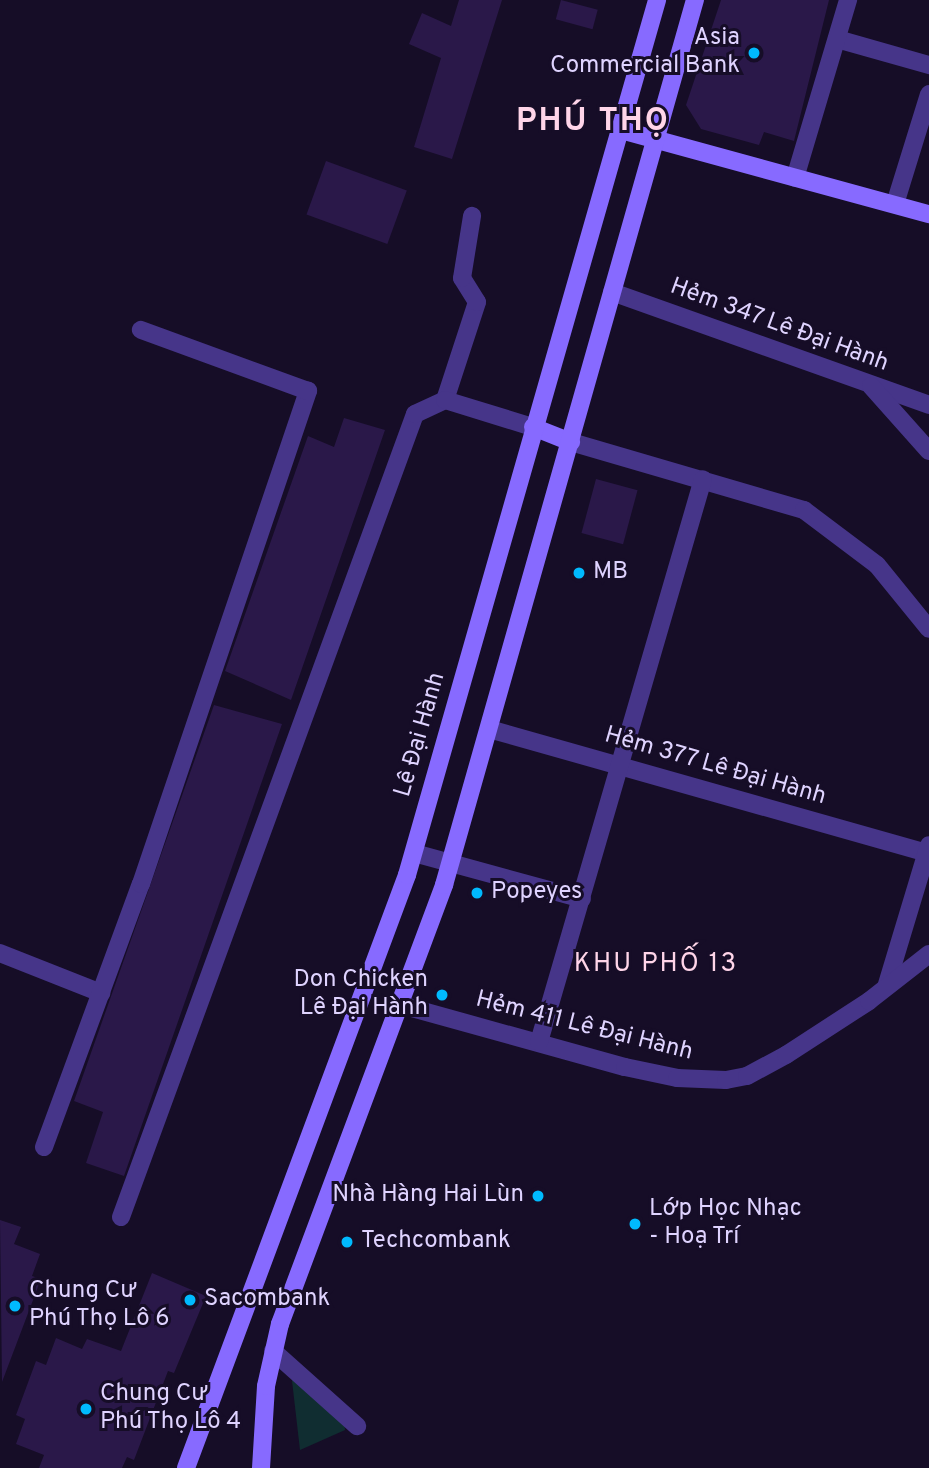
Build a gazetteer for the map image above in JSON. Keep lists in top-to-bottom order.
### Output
{
  "streets": {
    "main road": ["Lê Đại Hành"],
    "street": ["Hẻm 347 Lê Đại Hành", "Hẻm 377 Lê Đại Hành", "Hẻm 411 Lê Đại Hành"]
  },
  "districts": ["PHÚ THỌ", "KHU PHỐ 13"],
  "places": [
    "Asia Commercial Bank",
    "MB",
    "Popeyes",
    "Don Chicken Lê Đại Hành",
    "Nhà Hàng Hai Lùn",
    "Lớp Học Nhạc - Hoạ Trí",
    "Techcombank",
    "Sacombank",
    "Chung Cư Phú Thọ Lô 6",
    "Chung Cư Phú Thọ Lô 4"
  ]
}
